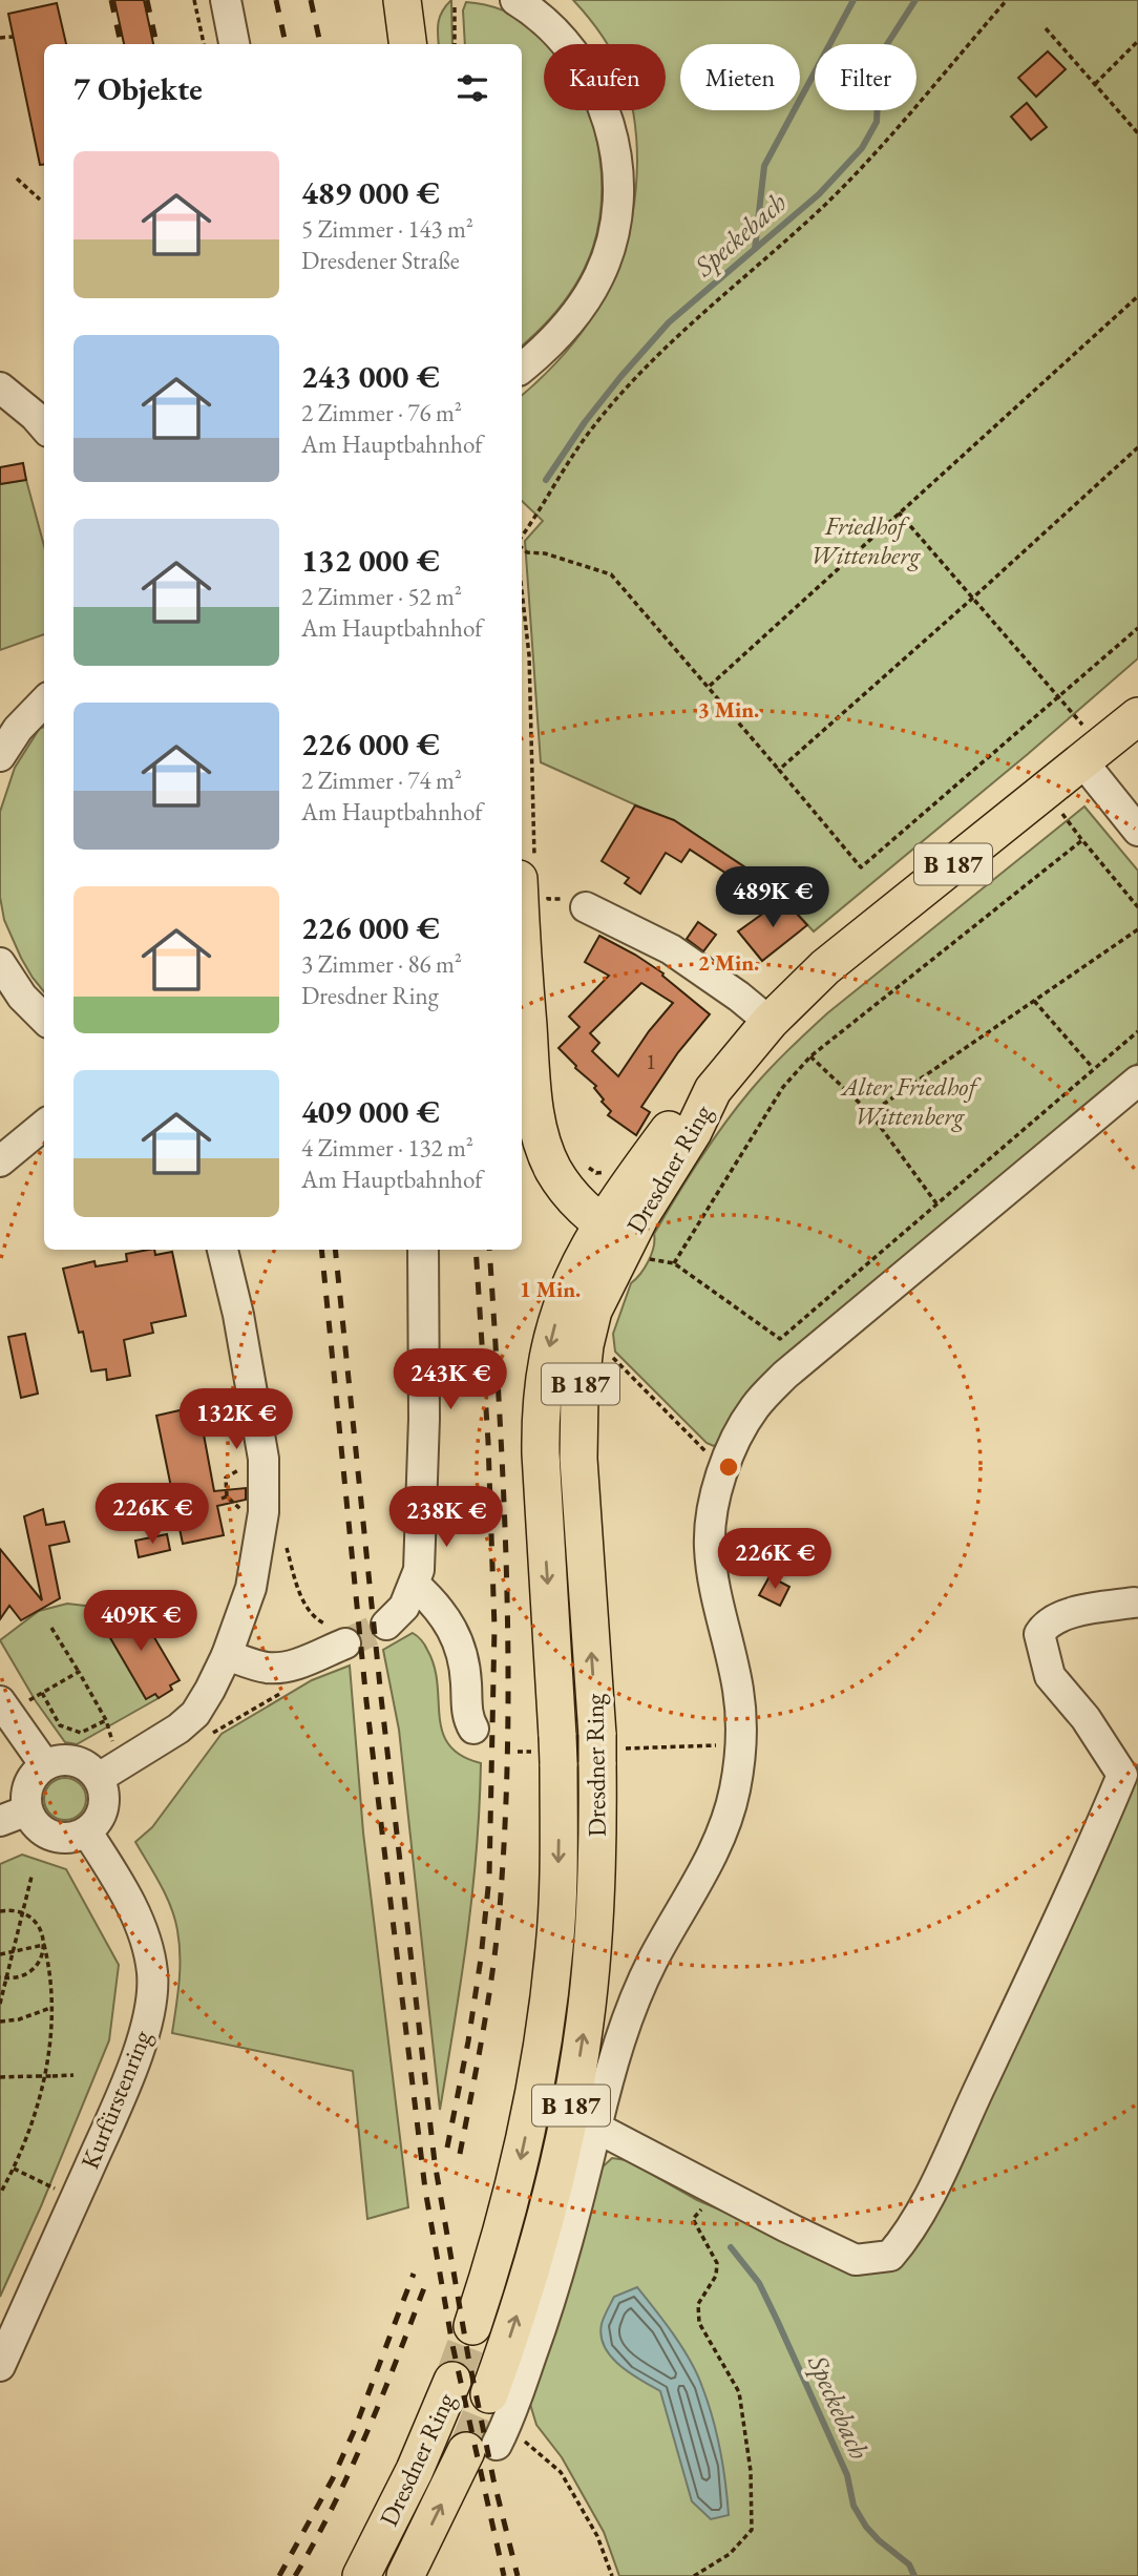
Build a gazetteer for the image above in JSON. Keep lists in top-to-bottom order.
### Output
{
  "streets": {
    "main road": ["B 187", "Dresdner Ring"],
    "street": ["Kurfürstenring"]
  },
  "crossings": [
    ["B 187", "Dresdner Ring"]
  ],
  "water": ["Speckebach"],
  "parks": ["Friedhof Wittenberg", "Alter Friedhof Wittenberg"],
  "house_numbers": ["1"],
  "page": {
    "chip": ["Kaufen", "Mieten", "Filter"],
    "heading": "7 Objekte",
    "list": [
      {
        "name": "489 000 €",
        "note": "5 Zimmer · 143 m² · Dresdener Straße"
      },
      {
        "name": "243 000 €",
        "note": "2 Zimmer · 76 m² · Am Hauptbahnhof"
      },
      {
        "name": "132 000 €",
        "note": "2 Zimmer · 52 m² · Am Hauptbahnhof"
      },
      {
        "name": "226 000 €",
        "note": "2 Zimmer · 74 m² · Am Hauptbahnhof"
      },
      {
        "name": "226 000 €",
        "note": "3 Zimmer · 86 m² · Dresdner Ring"
      },
      {
        "name": "409 000 €",
        "note": "4 Zimmer · 132 m² · Am Hauptbahnhof"
      }
    ],
    "price": [
      "489K €",
      "243K €",
      "132K €",
      "226K €",
      "238K €",
      "226K €",
      "409K €"
    ]
  },
  "rings": ["3 Min.", "2 Min.", "1 Min."]
}
